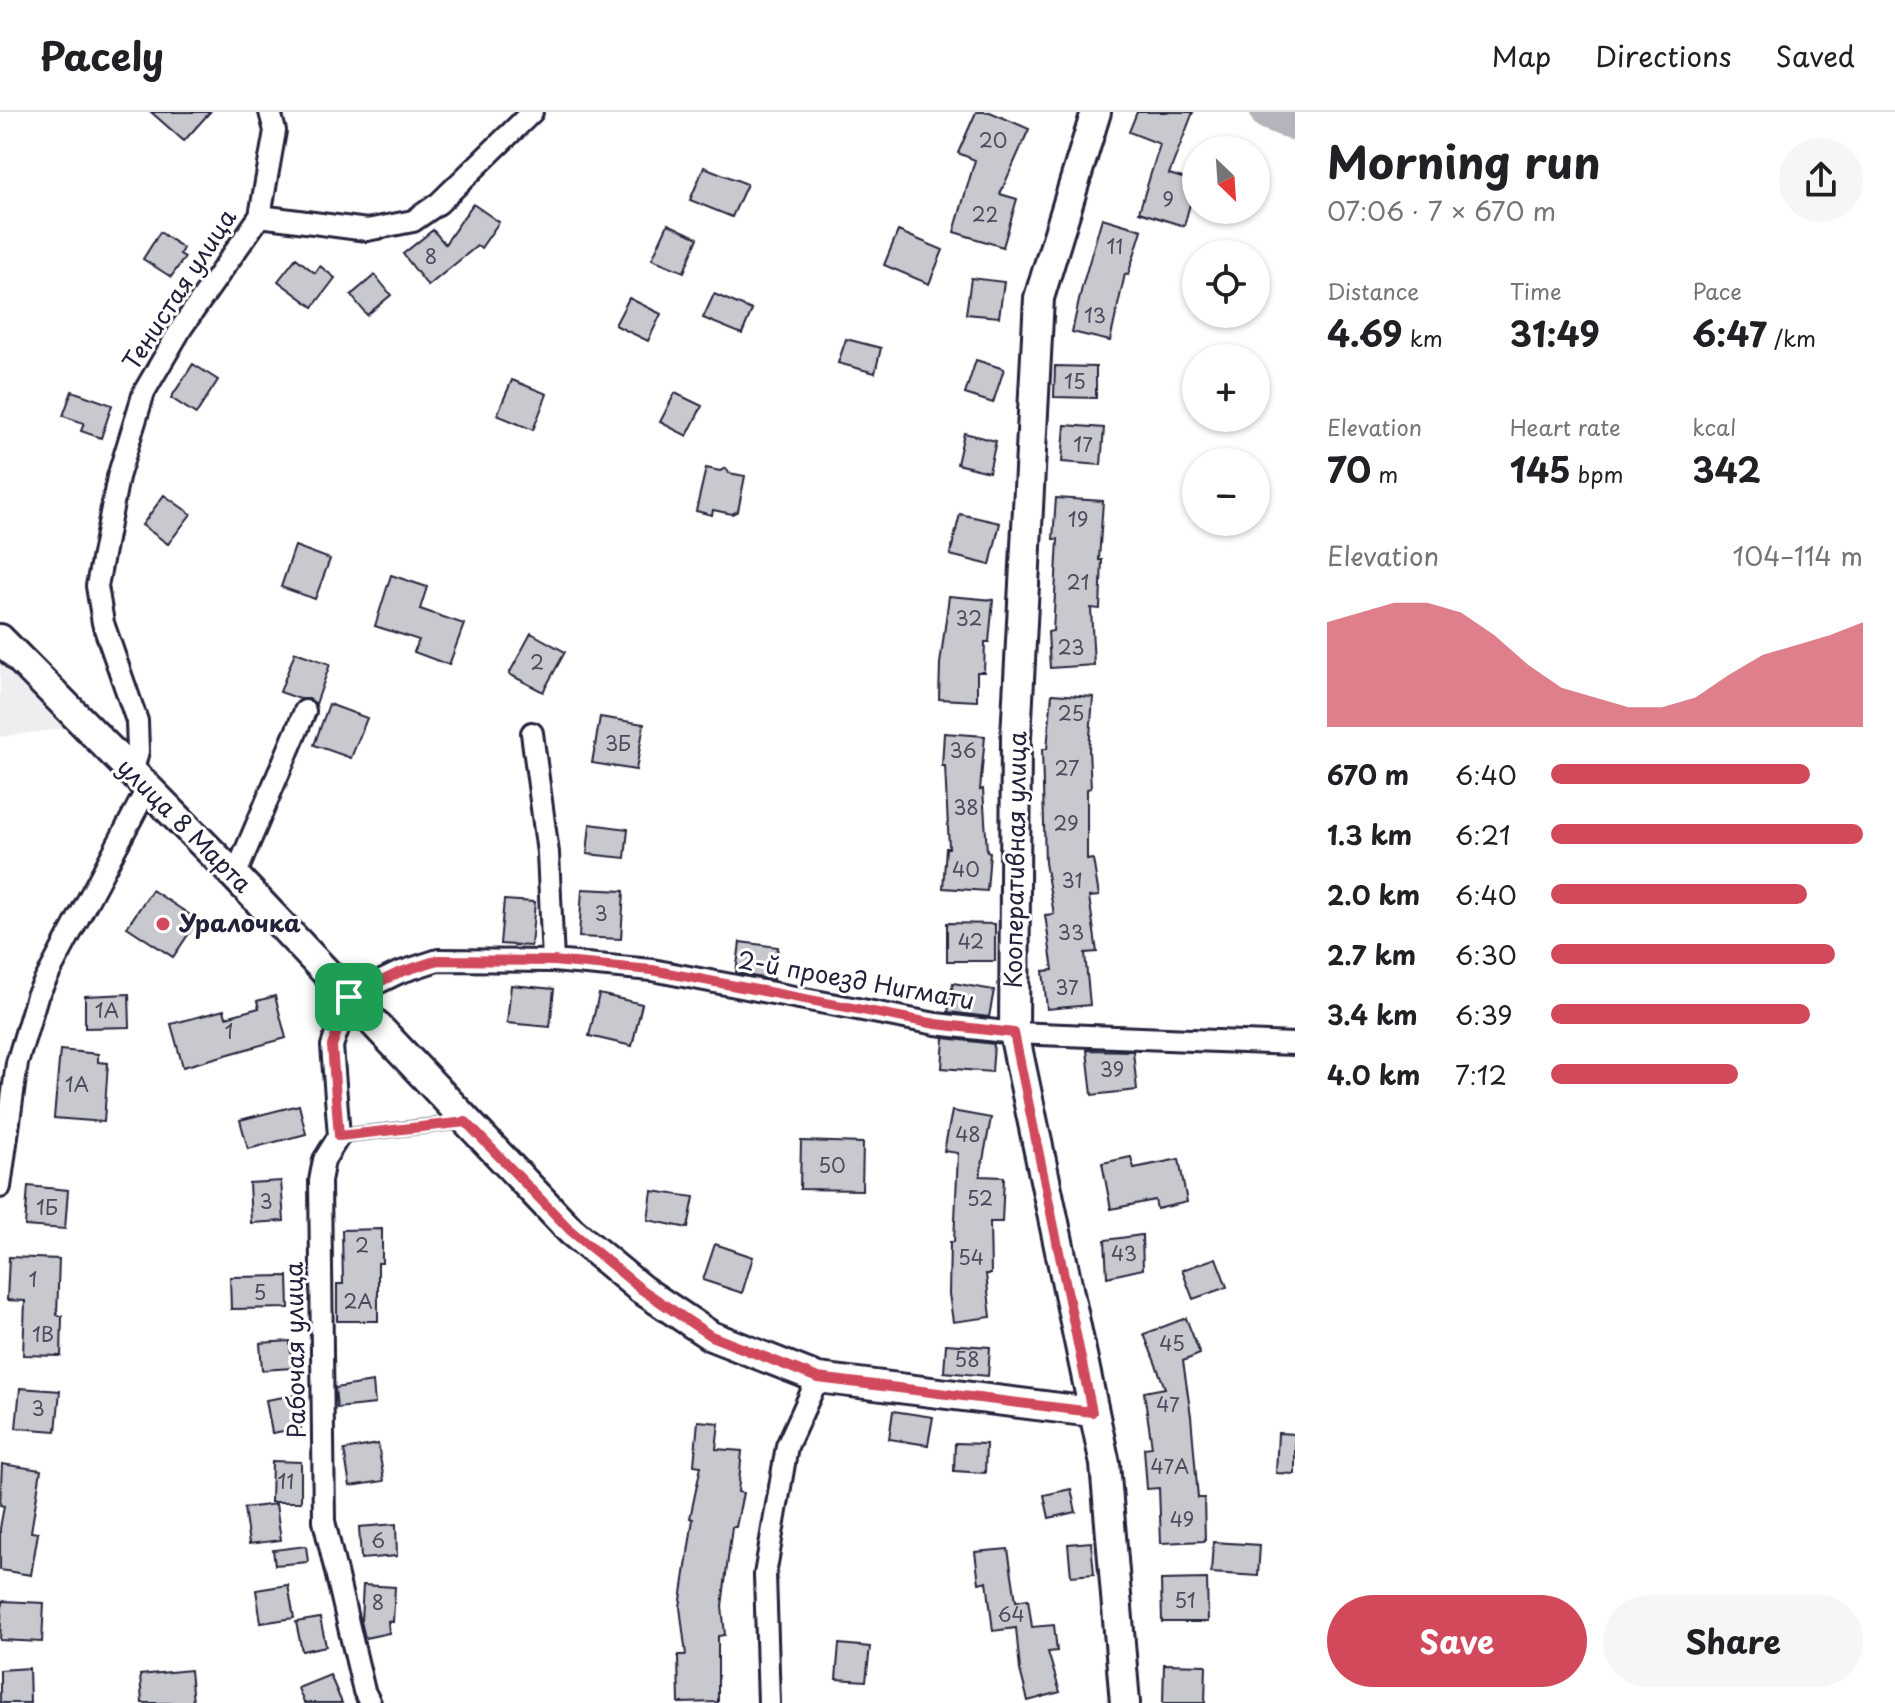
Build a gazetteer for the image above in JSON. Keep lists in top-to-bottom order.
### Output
{
  "streets": {
    "main road": ["улица 8 Марта", "Кооперативная улица"],
    "street": ["Тенистая улица", "2-й проезд Нигмати", "Рабочая улица"]
  },
  "crossings": [
    ["Тенистая улица", "улица 8 Марта"],
    ["улица 8 Марта", "Кооперативная улица"],
    ["улица 8 Марта", "2-й проезд Нигмати"],
    ["Кооперативная улица", "2-й проезд Нигмати"]
  ],
  "places": ["Уралочка"],
  "house_numbers": [
    "20",
    "9",
    "22",
    "11",
    "8",
    "13",
    "15",
    "17",
    "19",
    "21",
    "32",
    "23",
    "2",
    "25",
    "3Б",
    "36",
    "27",
    "38",
    "29",
    "40",
    "31",
    "3",
    "33",
    "42",
    "37",
    "1А",
    "1",
    "39",
    "1А",
    "48",
    "50",
    "52",
    "3",
    "1Б",
    "2",
    "43",
    "54",
    "1",
    "5",
    "2А",
    "1В",
    "45",
    "58",
    "47",
    "3",
    "47А",
    "11",
    "49",
    "6",
    "51",
    "8",
    "64"
  ],
  "north": "bottom right",
  "page": {
    "header": "Pacely",
    "nav": ["Map", "Directions", "Saved"],
    "heading": ["Morning run", "07:06 · 7 × 670 m"],
    "map_buttons": ["+", "−"],
    "stats": [
      ["Distance", "4.69 km"],
      ["Time", "31:49"],
      ["Pace", "6:47 /km"],
      ["Elevation", "70 m"],
      ["Heart rate", "145 bpm"],
      ["kcal", "342"]
    ],
    "chart": ["Elevation", "104–114 m"],
    "list": [
      {
        "name": "670 m",
        "note": "6:40"
      },
      {
        "name": "1.3 km",
        "note": "6:21"
      },
      {
        "name": "2.0 km",
        "note": "6:40"
      },
      {
        "name": "2.7 km",
        "note": "6:30"
      },
      {
        "name": "3.4 km",
        "note": "6:39"
      },
      {
        "name": "4.0 km",
        "note": "7:12"
      }
    ],
    "buttons": ["Save", "Share"]
  }
}
